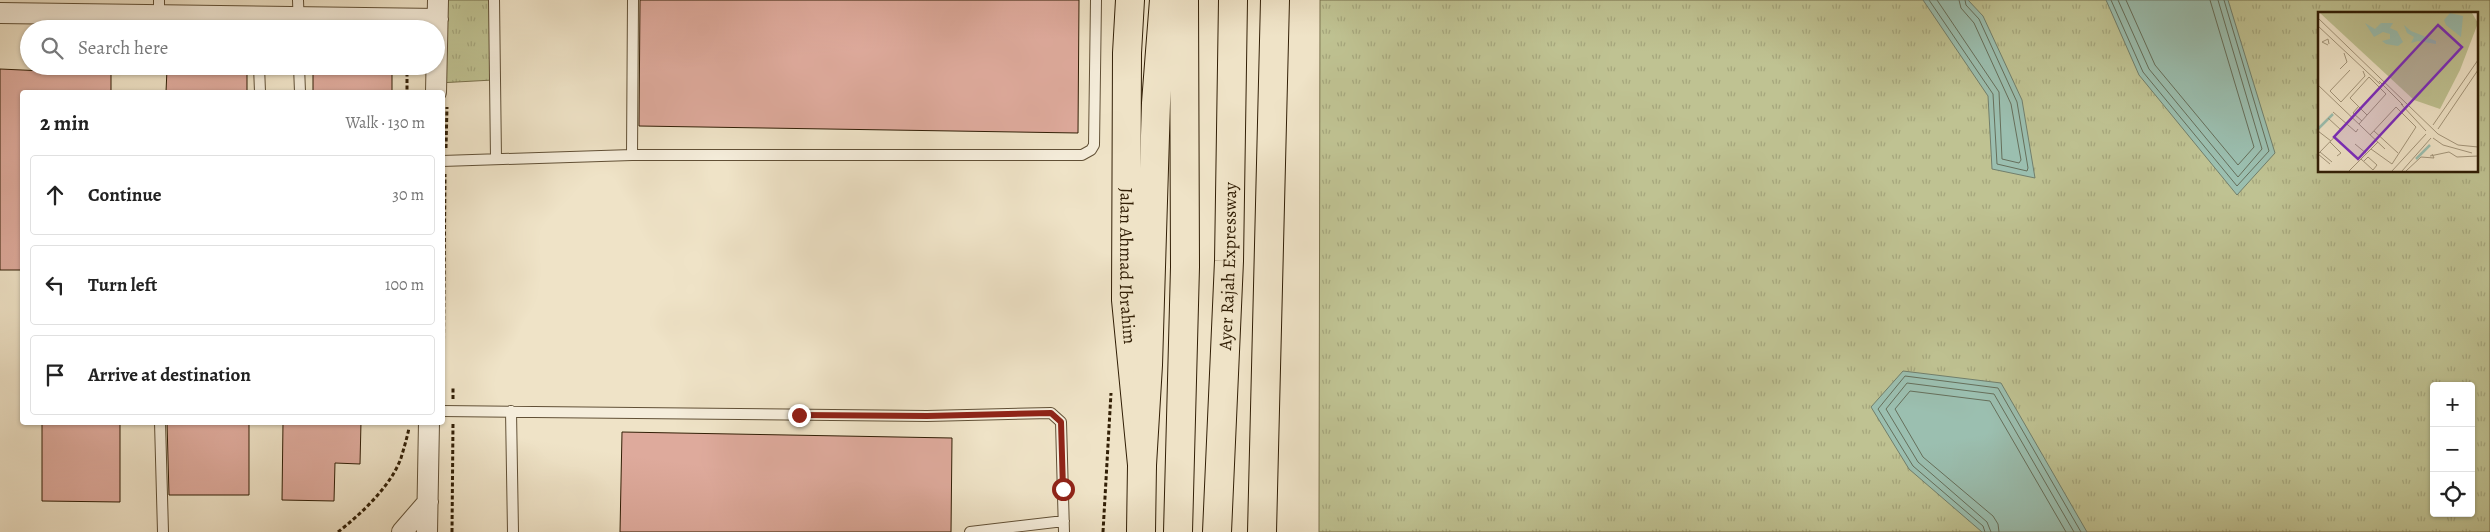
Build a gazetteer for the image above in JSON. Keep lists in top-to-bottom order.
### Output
{
  "streets": {
    "main road": ["Jalan Ahmad Ibrahim", "Ayer Rajah Expressway"]
  },
  "page": {
    "search": "Search here",
    "heading": ["2 min", "Walk · 130 m"],
    "list": [
      ["Continue", "30 m"],
      ["Turn left", "100 m"],
      "Arrive at destination"
    ],
    "map_buttons": ["+", "−"]
  }
}
